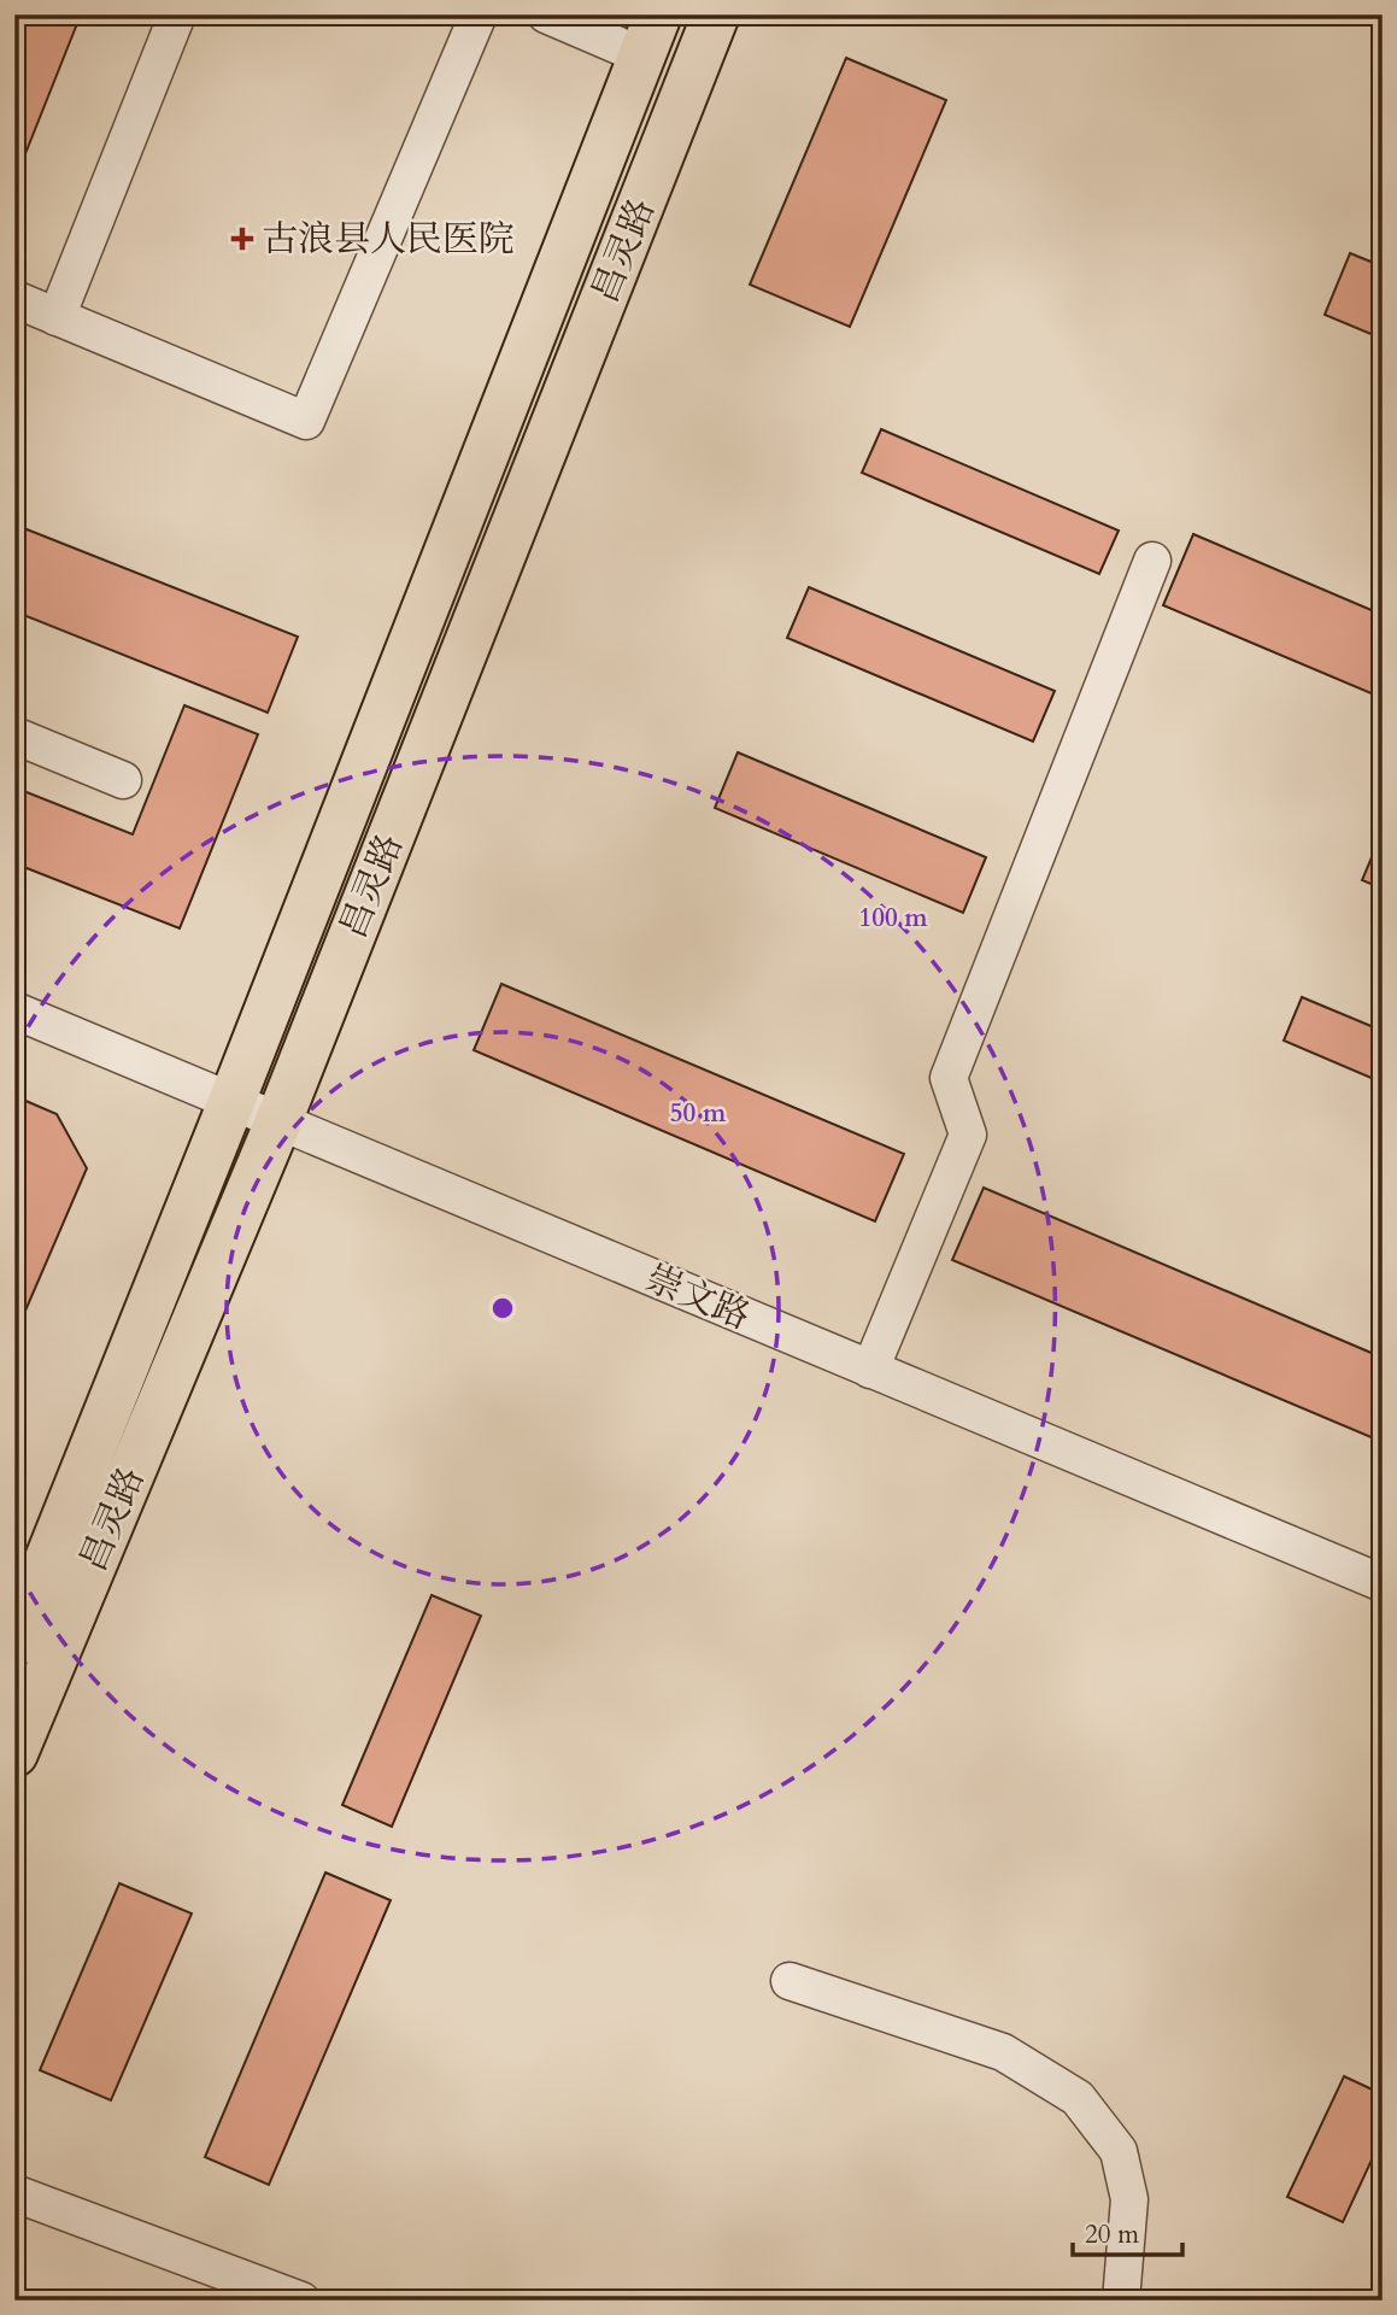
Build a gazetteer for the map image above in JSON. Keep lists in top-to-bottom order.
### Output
{
  "streets": {
    "main road": ["昌灵路"],
    "street": ["崇文路"]
  },
  "crossings": [
    ["昌灵路", "崇文路"]
  ],
  "places": {
    "health": ["古浪县人民医院"]
  },
  "scale_bar": "20 m",
  "rings": ["100 m", "50 m"]
}
